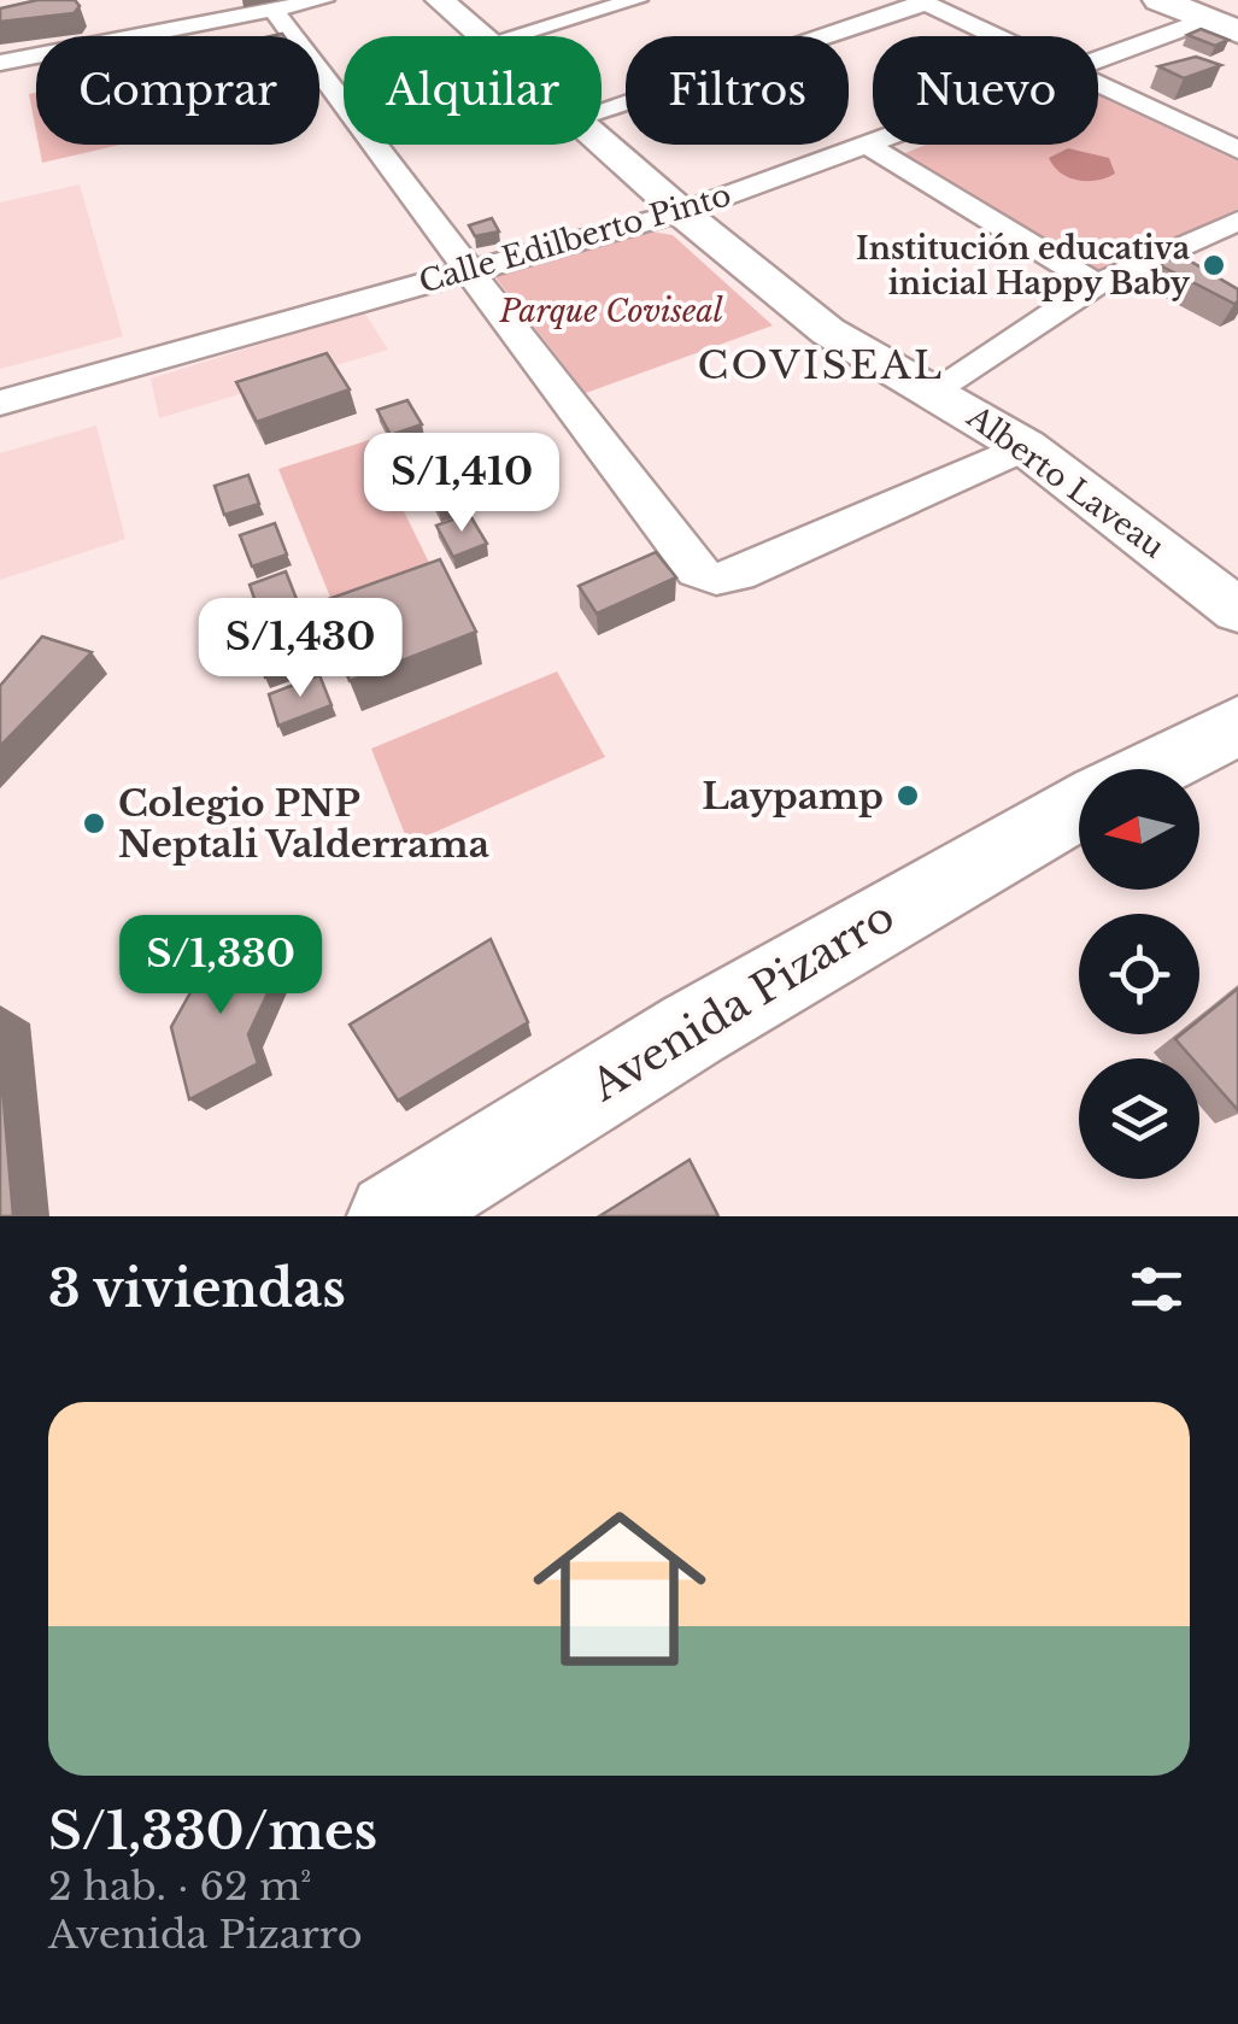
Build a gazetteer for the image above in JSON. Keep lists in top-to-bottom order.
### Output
{
  "streets": {
    "main road": ["Avenida Pizarro"],
    "street": ["Calle Edilberto Pinto", "Alberto Laveau"]
  },
  "crossings": [
    ["Calle Edilberto Pinto", "Alberto Laveau"]
  ],
  "districts": ["COVISEAL"],
  "parks": ["Parque Coviseal"],
  "places": ["Institución educativa inicial Happy Baby", "Laypamp", "Colegio PNP Neptali Valderrama"],
  "north": "left",
  "page": {
    "chip": [
      "Comprar",
      "Alquilar",
      "Filtros",
      "Nuevo"
    ],
    "price": ["S/1,410", "S/1,430", "S/1,330"],
    "heading": "3 viviendas",
    "list": [
      {
        "name": "S/1,330/mes",
        "note": "2 hab. · 62 m² · Avenida Pizarro"
      }
    ]
  }
}
